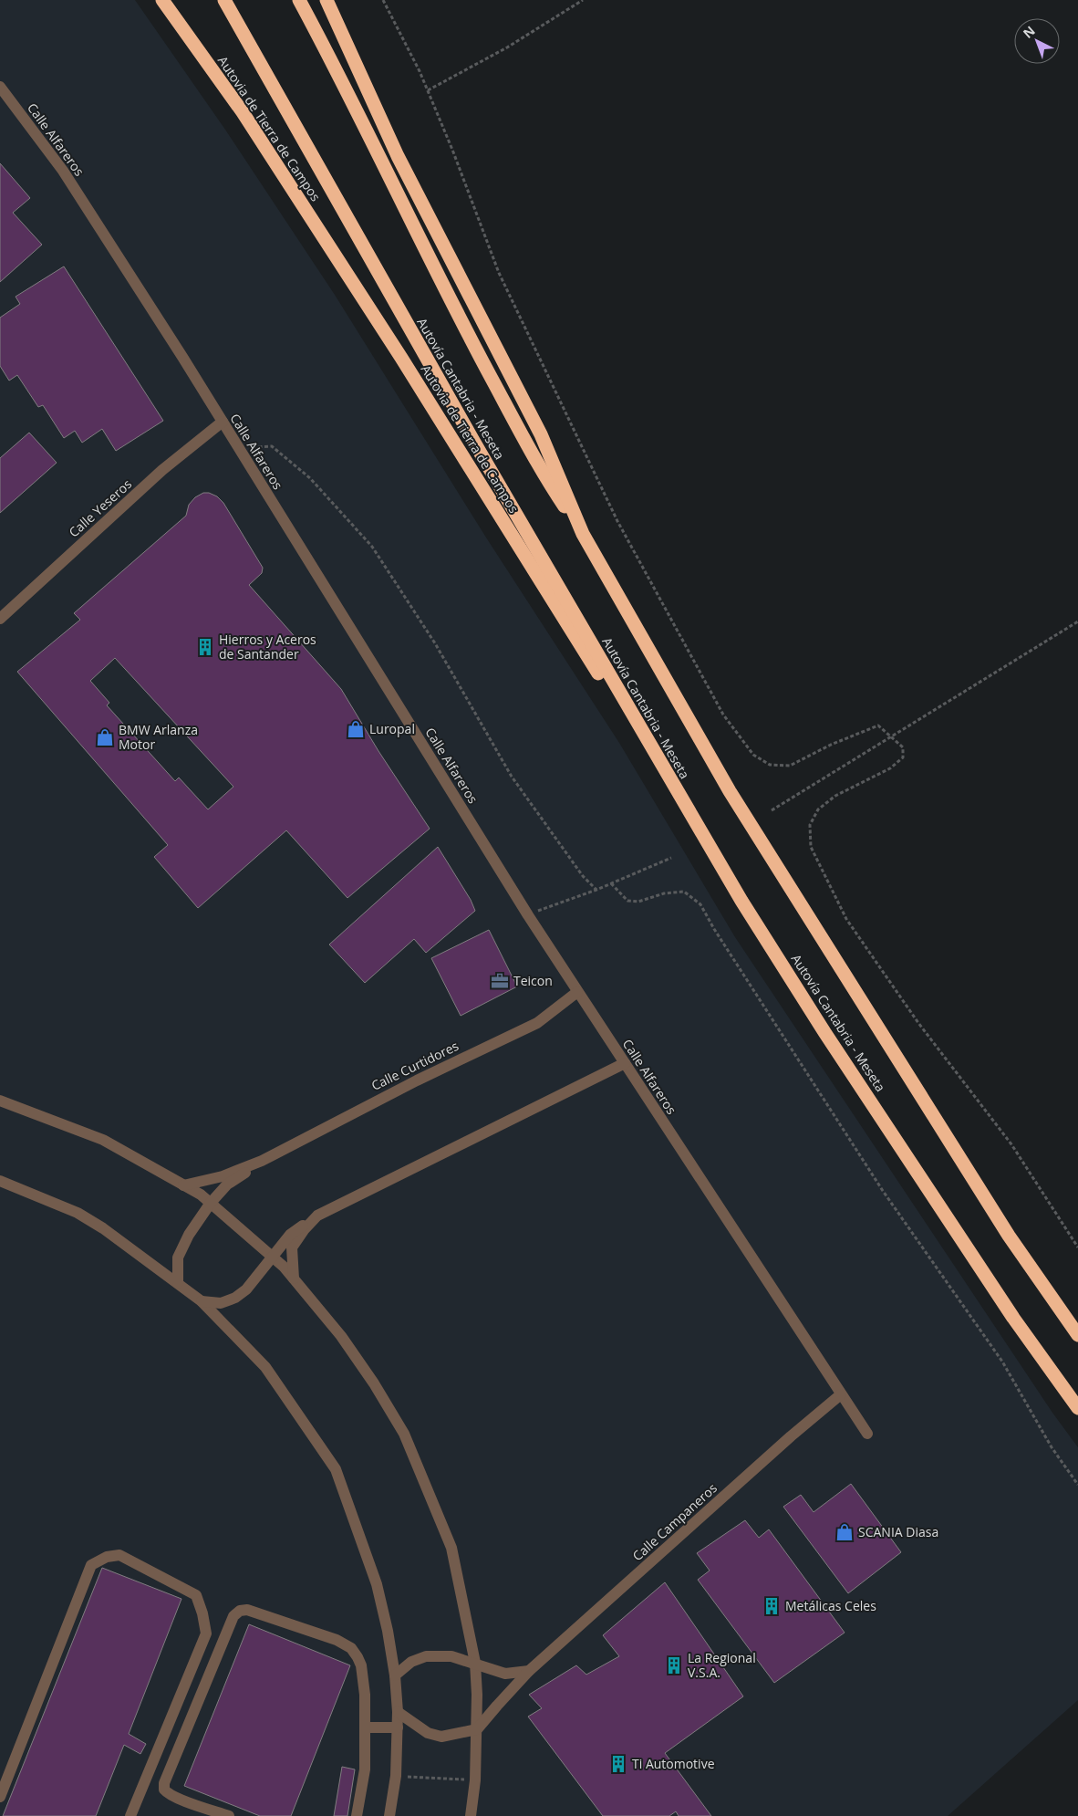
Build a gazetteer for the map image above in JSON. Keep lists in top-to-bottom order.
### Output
{
  "streets": {
    "highway": ["Autovia de Tierra de Campos", "Autovía Cantabria - Meseta"],
    "street": [
      "Calle Alfareros",
      "Calle Yeseros",
      "Calle Curtidores",
      "Calle Campaneros"
    ]
  },
  "crossings": [
    ["Autovia de Tierra de Campos", "Autovía Cantabria - Meseta"],
    ["Calle Alfareros", "Calle Yeseros"],
    ["Calle Alfareros", "Calle Curtidores"],
    ["Calle Alfareros", "Calle Campaneros"]
  ],
  "places": {
    "building": [
      "Hierros y Aceros de Santander",
      "Metálicas Celes",
      "La Regional V.S.A.",
      "Ti Automotive"
    ],
    "shop": ["Luropal", "BMW Arlanza Motor", "SCANIA Diasa"],
    "office": ["Teicon"]
  },
  "north": "top left"
}
